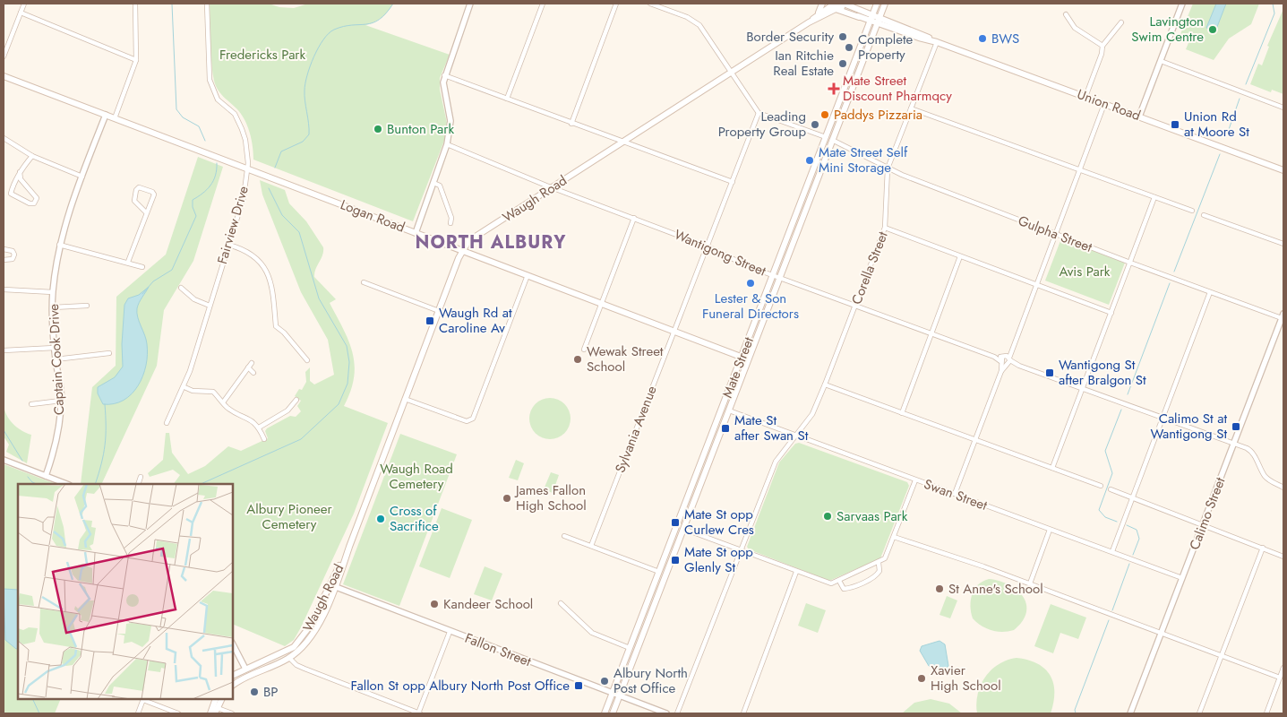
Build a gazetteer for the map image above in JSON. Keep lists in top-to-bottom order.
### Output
{
  "streets": {
    "main road": [
      "Union Road",
      "Waugh Road",
      "Logan Road",
      "Mate Street"
    ],
    "street": [
      "Fairview Drive",
      "Gulpha Street",
      "Wantigong Street",
      "Corella Street",
      "Captain Cook Drive",
      "Sylvania Avenue",
      "Swan Street",
      "Calimo Street",
      "Fallon Street"
    ]
  },
  "crossings": [
    ["Union Road", "Waugh Road"],
    ["Union Road", "Corella Street"],
    ["Union Road", "Mate Street"],
    ["Waugh Road", "Logan Road"],
    ["Waugh Road", "Wantigong Street"],
    ["Waugh Road", "Fallon Street"],
    ["Logan Road", "Fairview Drive"],
    ["Logan Road", "Captain Cook Drive"],
    ["Logan Road", "Mate Street"],
    ["Logan Road", "Sylvania Avenue"],
    ["Gulpha Street", "Corella Street"],
    ["Gulpha Street", "Mate Street"],
    ["Gulpha Street", "Calimo Street"],
    ["Wantigong Street", "Corella Street"],
    ["Wantigong Street", "Mate Street"],
    ["Wantigong Street", "Sylvania Avenue"],
    ["Wantigong Street", "Calimo Street"],
    ["Corella Street", "Swan Street"],
    ["Mate Street", "Swan Street"],
    ["Mate Street", "Fallon Street"],
    ["Swan Street", "Calimo Street"]
  ],
  "districts": ["NORTH ALBURY"],
  "parks": [
    "Fredericks Park",
    "Avis Park",
    "Waugh Road Cemetery",
    "Albury Pioneer Cemetery"
  ],
  "places": {
    "other": [
      "Lavington Swim Centre",
      "Border Security",
      "BWS",
      "Complete Property",
      "Ian Ritchie Real Estate",
      "Paddys Pizzaria",
      "Leading Property Group",
      "Bunton Park",
      "Mate Street Self Mini Storage",
      "Lester & Son Funeral Directors",
      "Wewak Street School",
      "James Fallon High School",
      "Sarvaas Park",
      "Cross of Sacrifice",
      "St Anne's School",
      "Kandeer School",
      "Xavier High School",
      "Albury North Post Office",
      "BP"
    ],
    "health": ["Mate Street Discount Pharmqcy"],
    "transit": [
      "Union Rd at Moore St",
      "Waugh Rd at Caroline Av",
      "Wantigong St after Bralgon St",
      "Calimo St at Wantigong St",
      "Mate St after Swan St",
      "Mate St opp Curlew Cres",
      "Mate St opp Glenly St",
      "Fallon St opp Albury North Post Office"
    ]
  }
}
